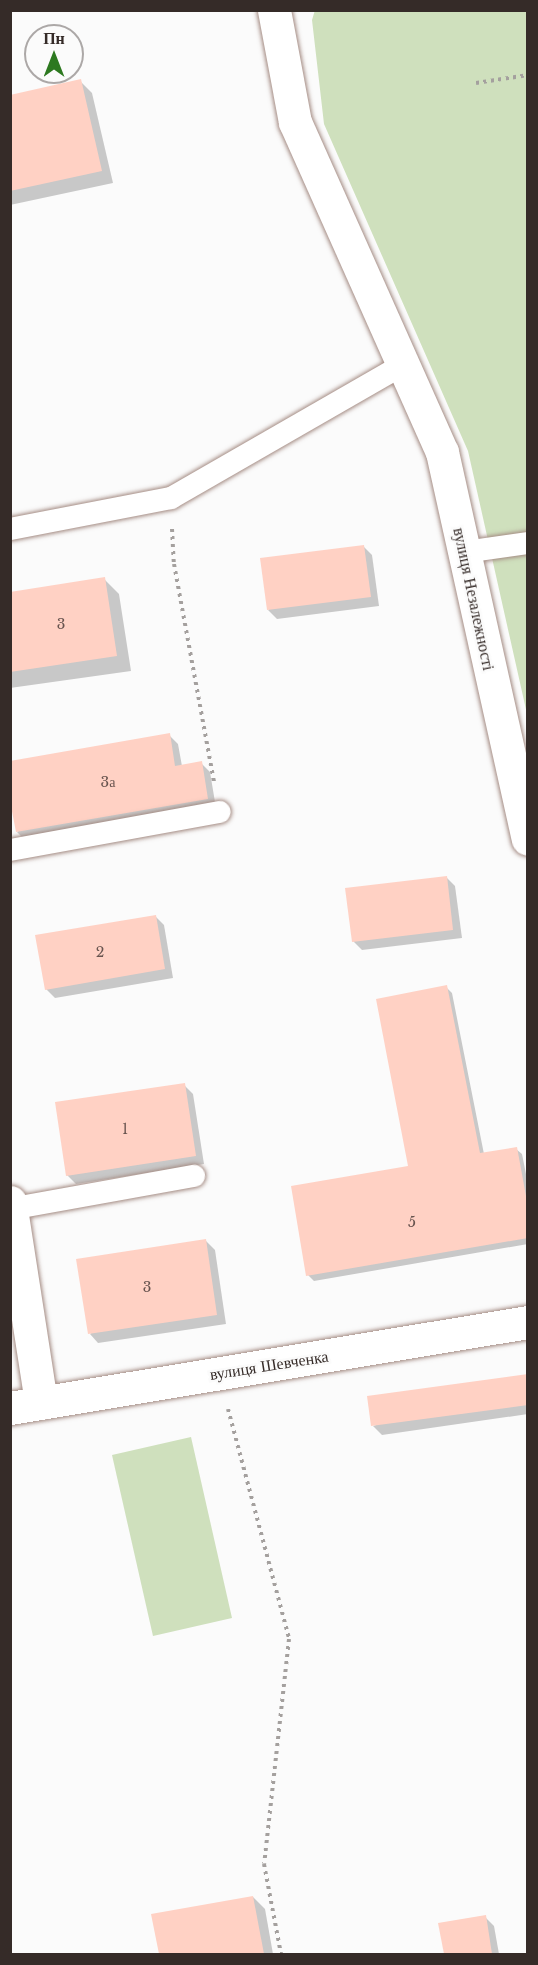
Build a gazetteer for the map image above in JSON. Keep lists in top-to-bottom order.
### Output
{
  "streets": {
    "street": ["вулиця Незалежності", "вулиця Шевченка"]
  },
  "house_numbers": [
    "3",
    "3а",
    "2",
    "1",
    "5",
    "3"
  ],
  "north": "top"
}
